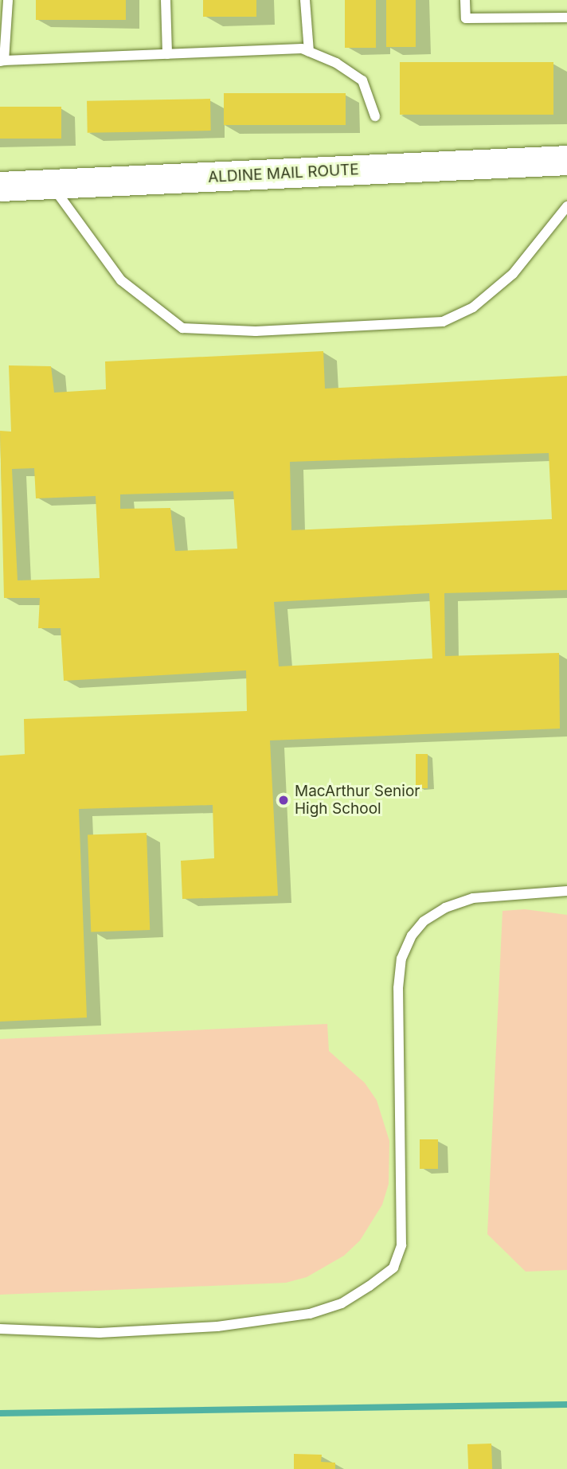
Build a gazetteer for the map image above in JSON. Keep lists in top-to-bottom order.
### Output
{
  "streets": {
    "main road": ["ALDINE MAIL ROUTE"]
  },
  "places": ["MacArthur Senior High School"]
}
